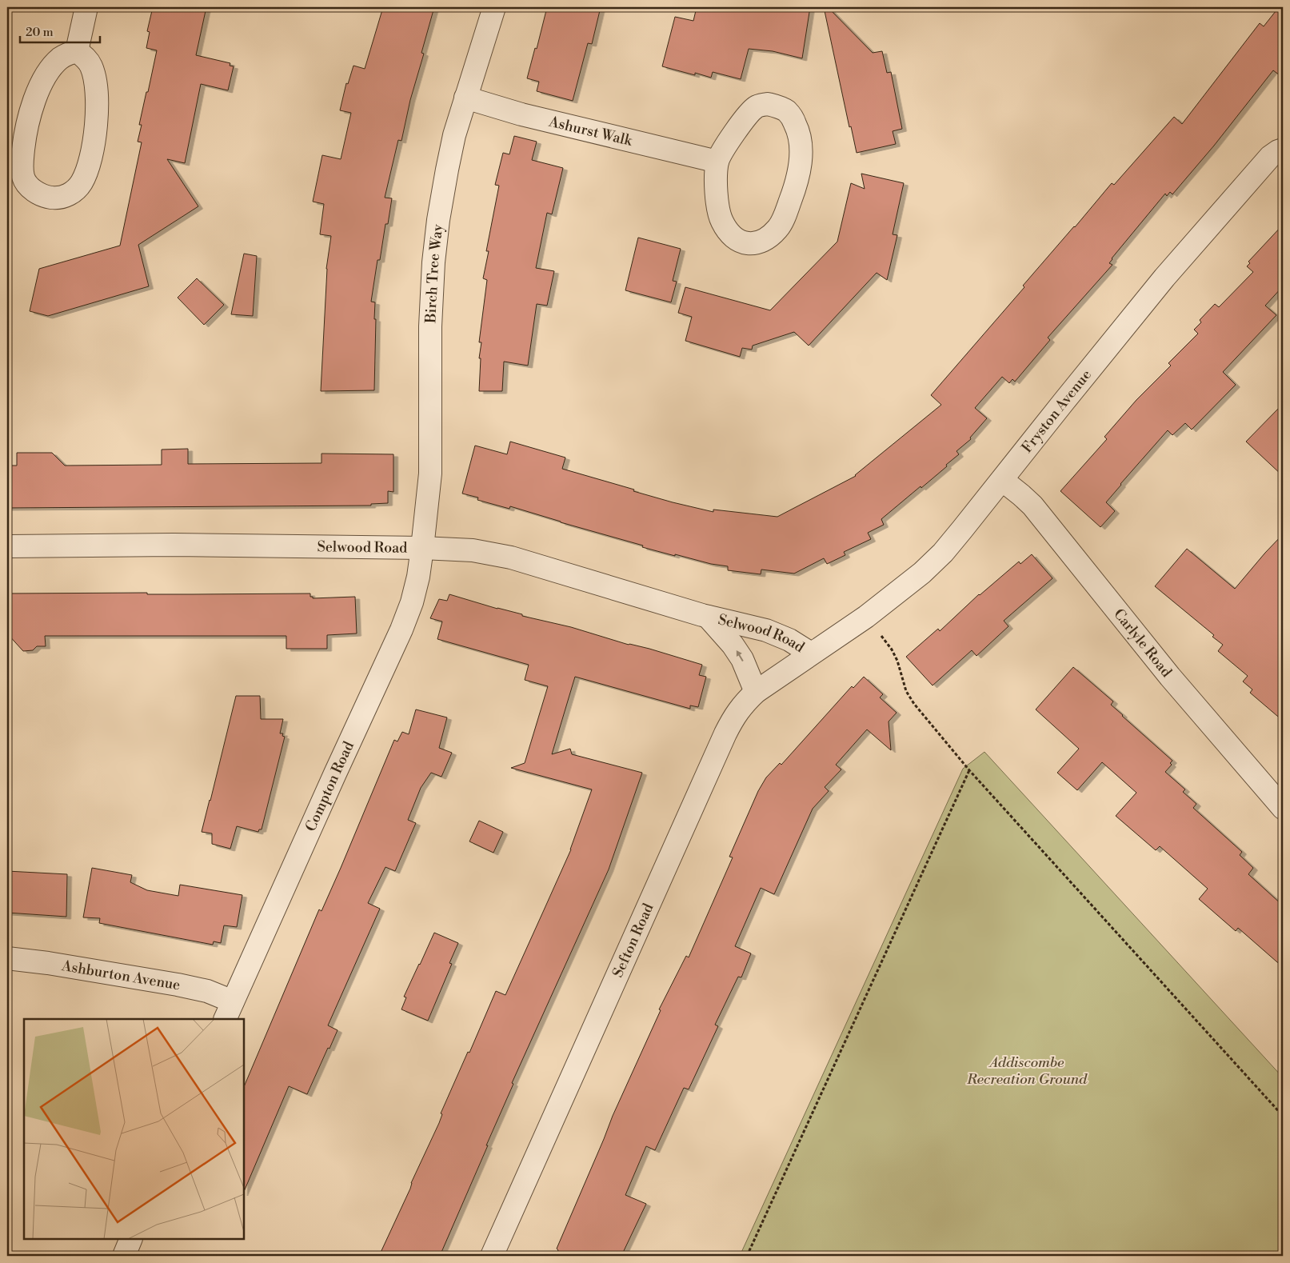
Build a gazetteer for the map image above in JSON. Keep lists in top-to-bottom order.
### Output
{
  "streets": {
    "street": [
      "Ashurst Walk",
      "Birch Tree Way",
      "Fryston Avenue",
      "Selwood Road",
      "Carlyle Road",
      "Compton Road",
      "Sefton Road",
      "Ashburton Avenue"
    ]
  },
  "crossings": [
    ["Ashurst Walk", "Birch Tree Way"],
    ["Birch Tree Way", "Selwood Road"],
    ["Birch Tree Way", "Compton Road"],
    ["Fryston Avenue", "Selwood Road"],
    ["Fryston Avenue", "Carlyle Road"],
    ["Fryston Avenue", "Sefton Road"],
    ["Selwood Road", "Compton Road"],
    ["Selwood Road", "Sefton Road"],
    ["Compton Road", "Ashburton Avenue"]
  ],
  "parks": ["Addiscombe Recreation Ground"],
  "scale_bar": "20 m"
}
